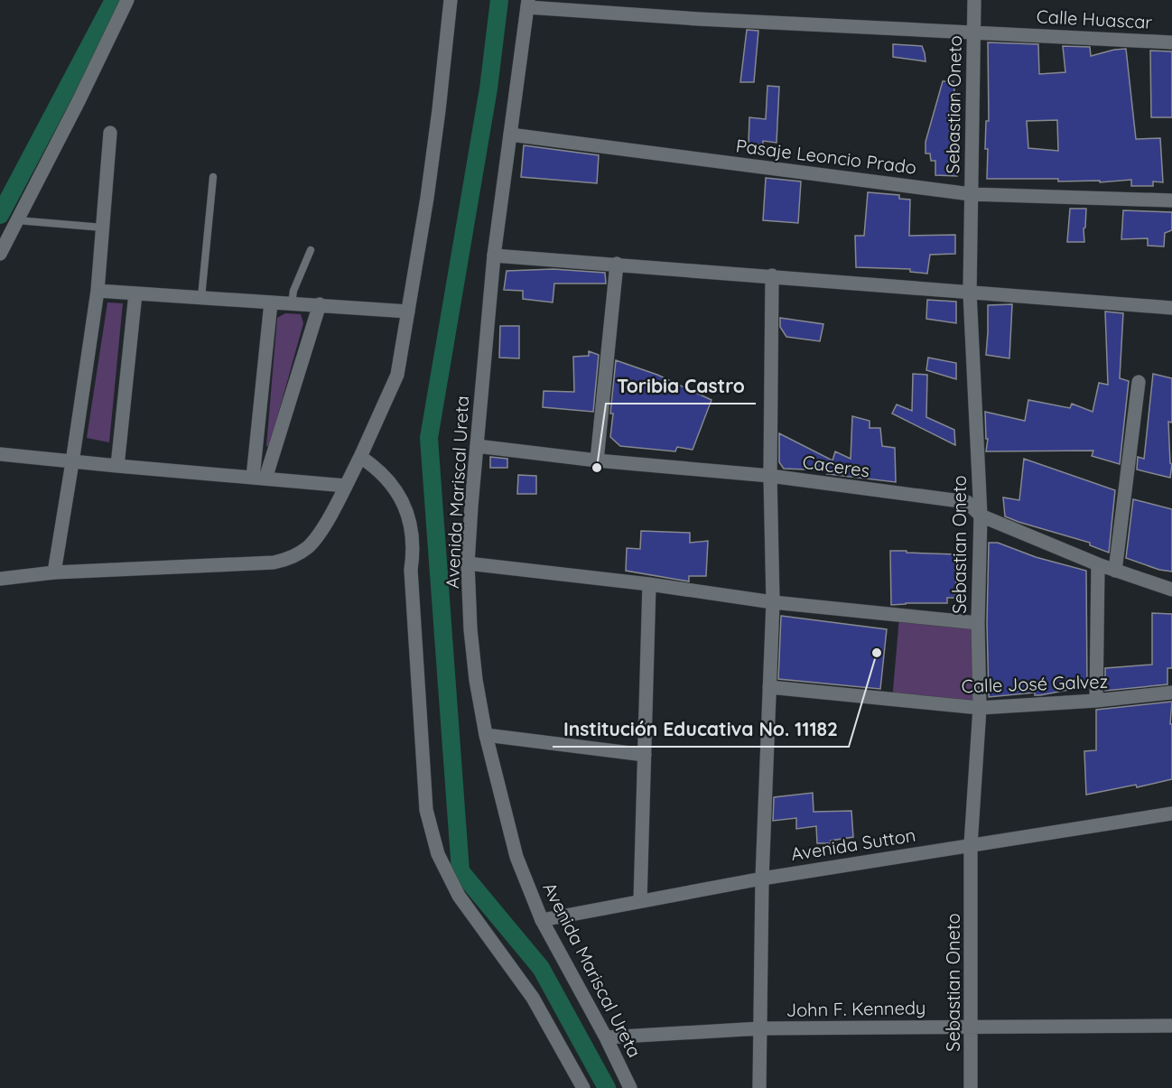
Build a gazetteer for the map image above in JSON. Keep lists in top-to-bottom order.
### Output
{
  "streets": {
    "street": [
      "Calle Huascar",
      "Sebastian Oneto",
      "Pasaje Leoncio Prado",
      "Caceres",
      "Avenida Mariscal Ureta",
      "Calle José Galvez",
      "Avenida Sutton",
      "John F. Kennedy"
    ]
  },
  "crossings": [
    ["Calle Huascar", "Sebastian Oneto"],
    ["Calle Huascar", "Avenida Mariscal Ureta"],
    ["Sebastian Oneto", "Pasaje Leoncio Prado"],
    ["Sebastian Oneto", "Caceres"],
    ["Sebastian Oneto", "Calle José Galvez"],
    ["Sebastian Oneto", "Avenida Sutton"],
    ["Sebastian Oneto", "John F. Kennedy"],
    ["Pasaje Leoncio Prado", "Avenida Mariscal Ureta"],
    ["Caceres", "Avenida Mariscal Ureta"],
    ["Avenida Mariscal Ureta", "Avenida Sutton"],
    ["Avenida Mariscal Ureta", "John F. Kennedy"]
  ],
  "places": ["Toribia Castro", "Institución Educativa No. 11182"]
}
